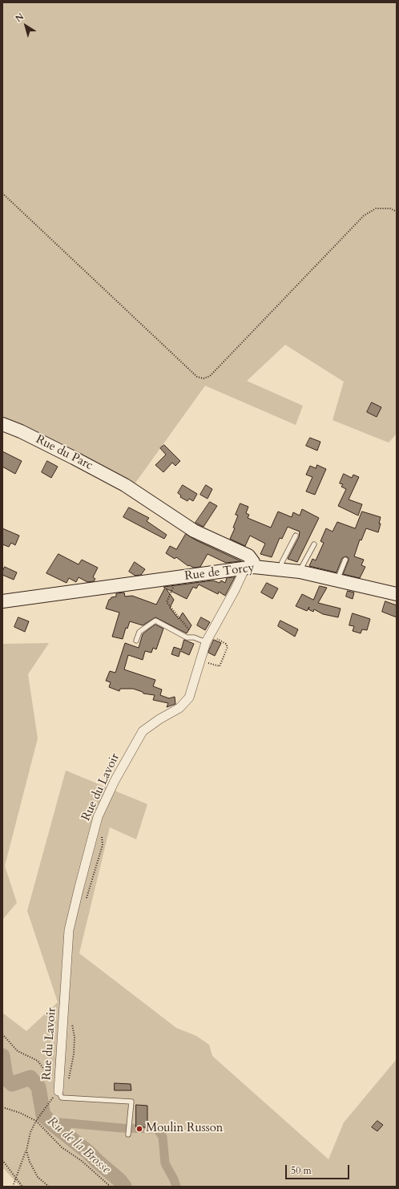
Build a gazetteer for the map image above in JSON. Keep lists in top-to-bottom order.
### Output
{
  "streets": {
    "street": ["Rue du Parc", "Rue de Torcy", "Rue du Lavoir"]
  },
  "crossings": [
    ["Rue du Parc", "Rue de Torcy"],
    ["Rue du Parc", "Rue du Lavoir"],
    ["Rue de Torcy", "Rue du Lavoir"]
  ],
  "water": ["Ru de la Brosse"],
  "places": ["Moulin Russon"],
  "scale_bar": "50 m",
  "north": "top left"
}
